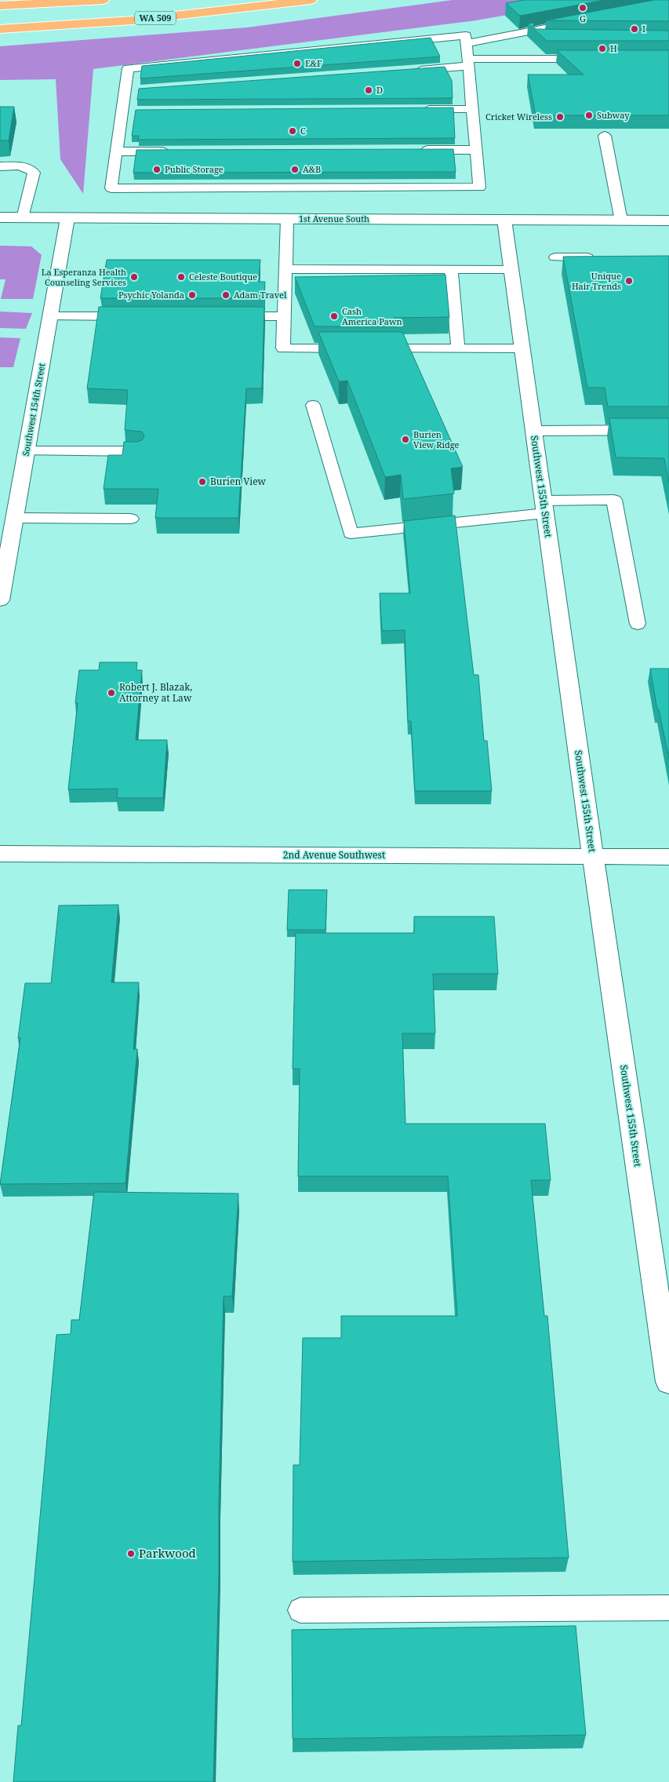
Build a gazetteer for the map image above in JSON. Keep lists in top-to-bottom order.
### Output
{
  "streets": {
    "highway": ["WA 509"],
    "street": [
      "1st Avenue South",
      "Southwest 154th Street",
      "Southwest 155th Street",
      "2nd Avenue Southwest"
    ]
  },
  "crossings": [
    ["1st Avenue South", "Southwest 154th Street"],
    ["1st Avenue South", "Southwest 155th Street"],
    ["Southwest 155th Street", "2nd Avenue Southwest"]
  ],
  "places": [
    "G",
    "I",
    "H",
    "E&F",
    "D",
    "Subway",
    "Cricket Wireless",
    "C",
    "Public Storage",
    "A&B",
    "La Esperanza Health Counseling Services",
    "Celeste Boutique",
    "Unique Hair Trends",
    "Psychic Yolanda",
    "Adam Travel",
    "Cash America Pawn",
    "Burien View Ridge",
    "Burien View",
    "Robert J. Blazak, Attorney at Law",
    "Parkwood"
  ]
}
